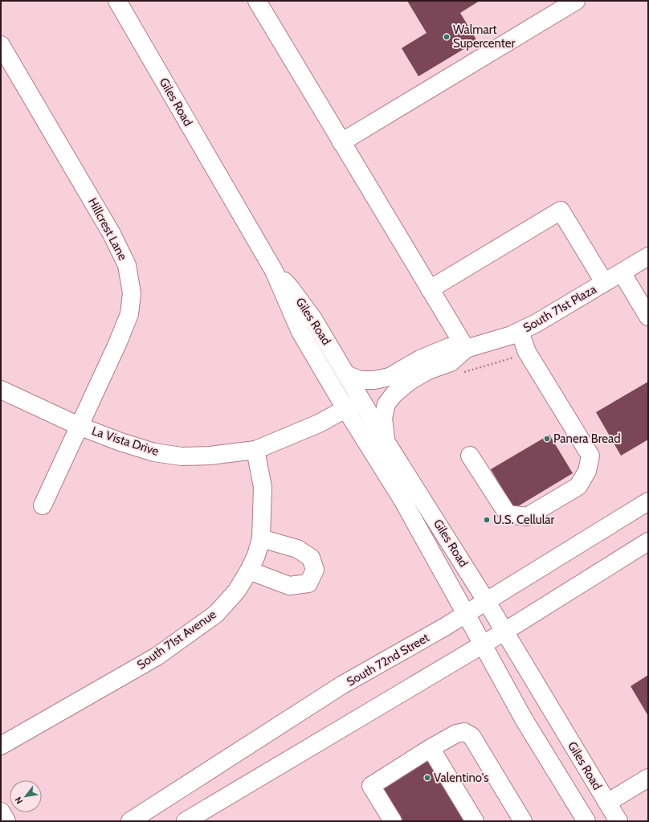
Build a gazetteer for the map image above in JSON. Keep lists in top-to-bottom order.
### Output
{
  "streets": {
    "street": [
      "Giles Road",
      "Hillcrest Lane",
      "South 71st Plaza",
      "La Vista Drive",
      "South 71st Avenue",
      "South 72nd Street"
    ]
  },
  "crossings": [
    ["Giles Road", "South 71st Plaza"],
    ["Giles Road", "La Vista Drive"],
    ["Giles Road", "South 72nd Street"],
    ["Hillcrest Lane", "La Vista Drive"],
    ["La Vista Drive", "South 71st Avenue"]
  ],
  "places": [
    "Walmart Supercenter",
    "Panera Bread",
    "U.S. Cellular",
    "Valentino's"
  ],
  "north": "bottom left"
}
